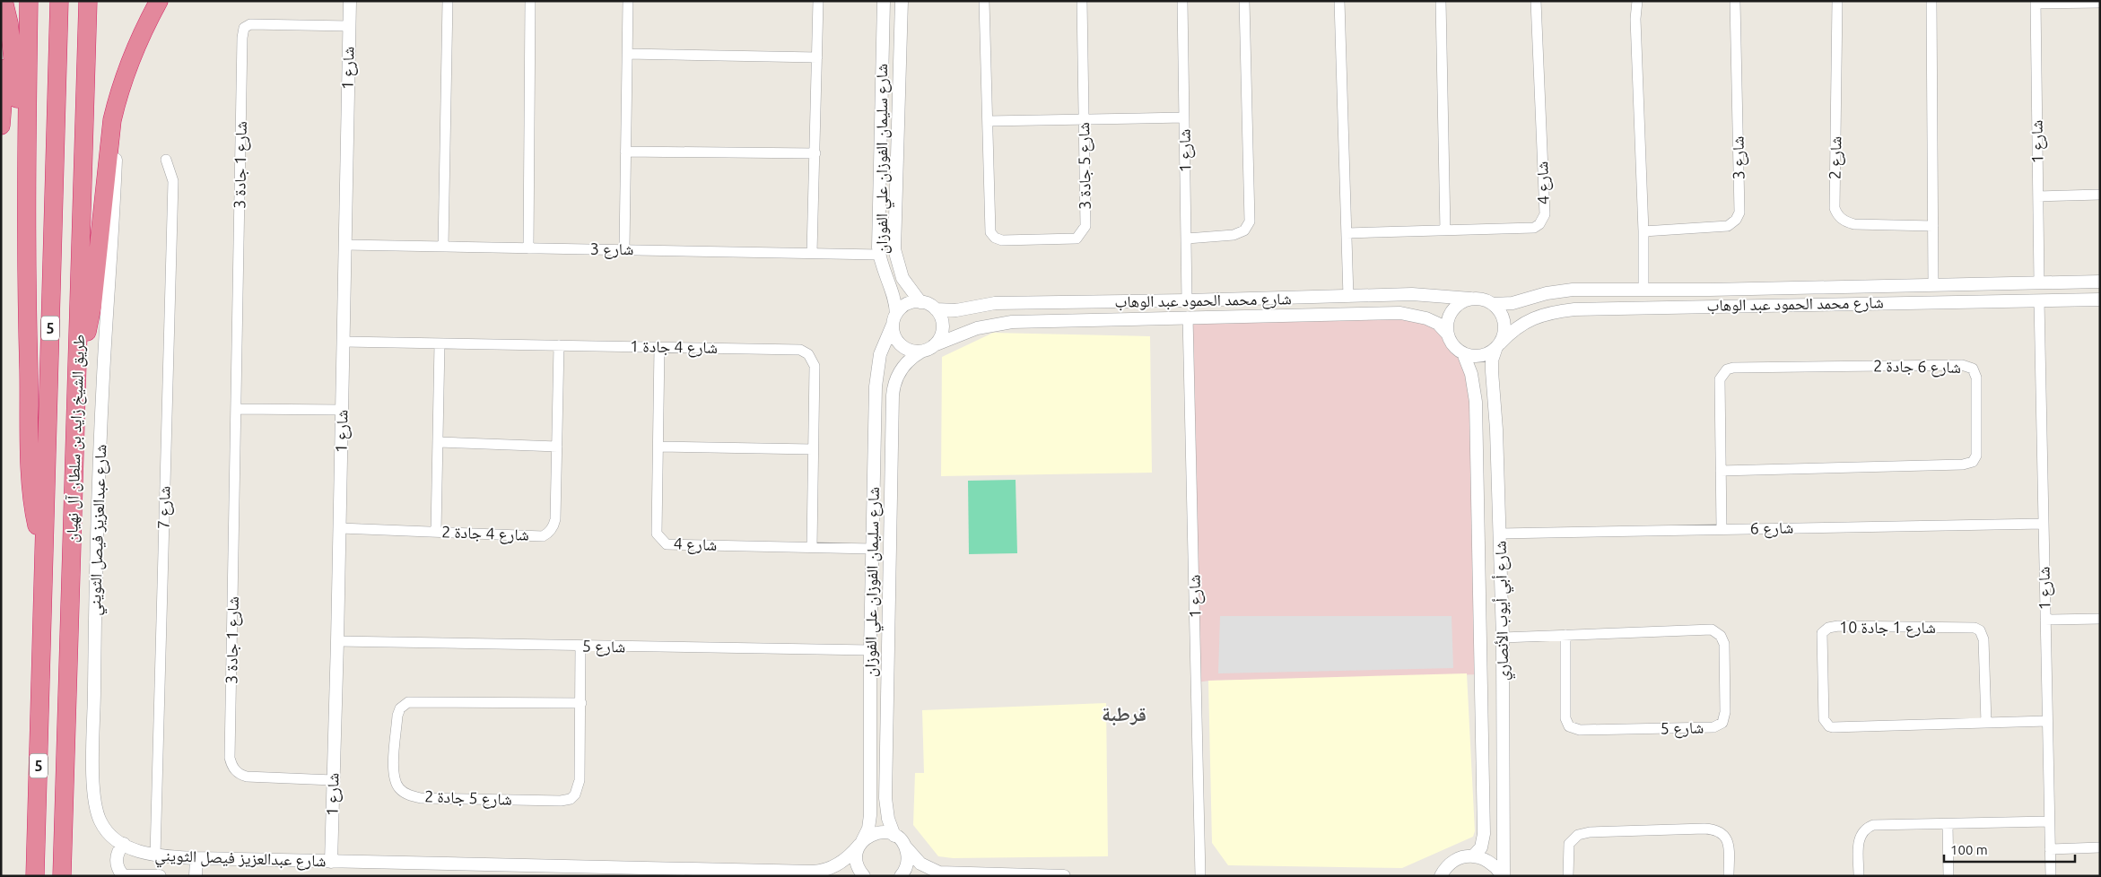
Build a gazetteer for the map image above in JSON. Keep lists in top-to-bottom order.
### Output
{
  "streets": {
    "highway": ["5", "طريق الشيخ زايد بن سلطان آل نهيان"],
    "street": [
      "شارع 1",
      "شارع 3",
      "شارع 2",
      "شارع سليمان الفوزان علي الفوزان",
      "شارع 1 جادة 3",
      "شارع 5 جادة 3",
      "شارع 4",
      "شارع محمد الحمود عبد الوهاب",
      "شارع 4 جادة 1",
      "شارع 6 جادة 2",
      "شارع 7",
      "شارع 6",
      "شارع عبدالعزيز فيصل الثويني",
      "شارع 4 جادة 2",
      "شارع أبي أيوب الأنصاري",
      "شارع 1 جادة 10",
      "شارع 5",
      "شارع 5 جادة 2"
    ]
  },
  "crossings": [
    ["شارع 1", "شارع 3"],
    ["شارع 1", "شارع 1 جادة 3"],
    ["شارع 1", "شارع محمد الحمود عبد الوهاب"],
    ["شارع 1", "شارع 4 جادة 1"],
    ["شارع 1", "شارع 6"],
    ["شارع 1", "شارع عبدالعزيز فيصل الثويني"],
    ["شارع 1", "شارع 4 جادة 2"],
    ["شارع 1", "شارع 1 جادة 10"],
    ["شارع 1", "شارع 5"],
    ["شارع 3", "شارع سليمان الفوزان علي الفوزان"],
    ["شارع سليمان الفوزان علي الفوزان", "شارع 4"],
    ["شارع سليمان الفوزان علي الفوزان", "شارع محمد الحمود عبد الوهاب"],
    ["شارع سليمان الفوزان علي الفوزان", "شارع عبدالعزيز فيصل الثويني"],
    ["شارع سليمان الفوزان علي الفوزان", "شارع 5"],
    ["شارع 4", "شارع 4 جادة 1"],
    ["شارع محمد الحمود عبد الوهاب", "شارع أبي أيوب الأنصاري"],
    ["شارع 4 جادة 1", "شارع 4 جادة 2"],
    ["شارع 6 جادة 2", "شارع 6"],
    ["شارع 7", "شارع عبدالعزيز فيصل الثويني"],
    ["شارع 6", "شارع أبي أيوب الأنصاري"],
    ["شارع أبي أيوب الأنصاري", "شارع 5"],
    ["شارع 5", "شارع 5 جادة 2"]
  ],
  "districts": ["قرطبة"],
  "scale_bar": "100 m"
}
